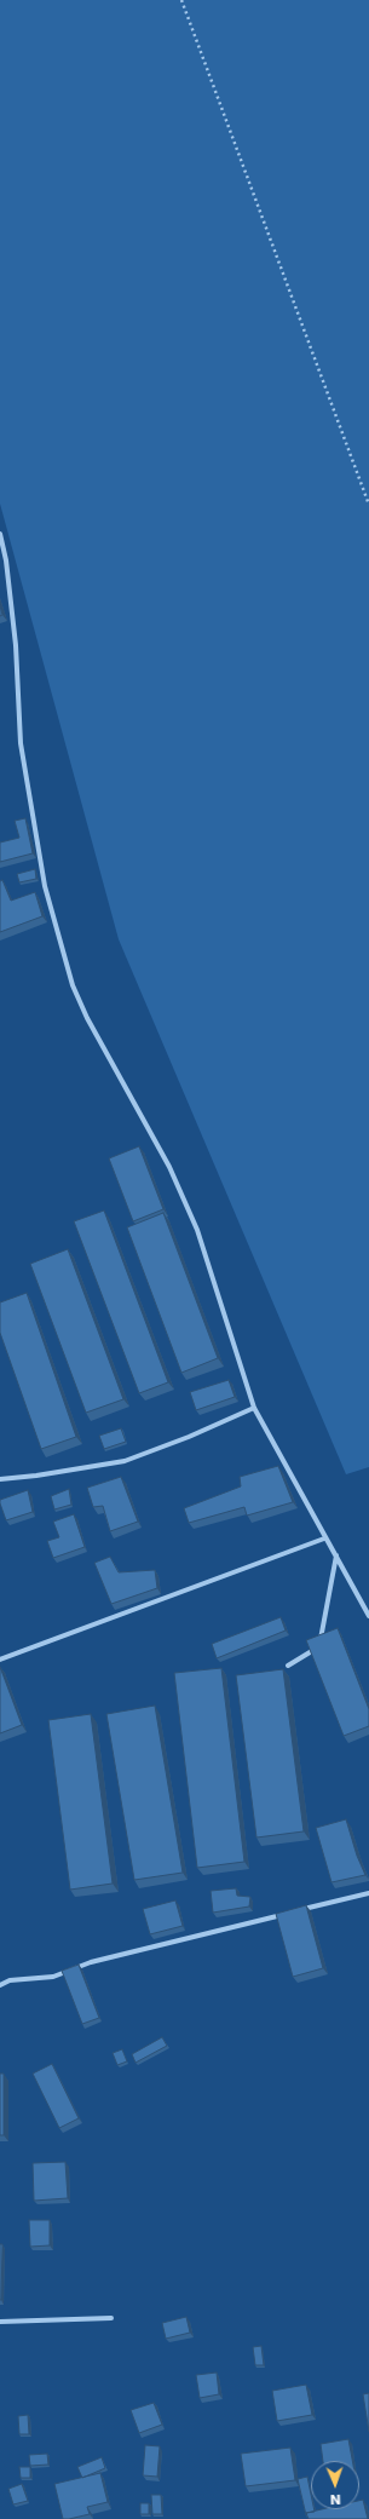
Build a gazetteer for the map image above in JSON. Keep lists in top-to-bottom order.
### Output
{
  "north": "bottom"
}
